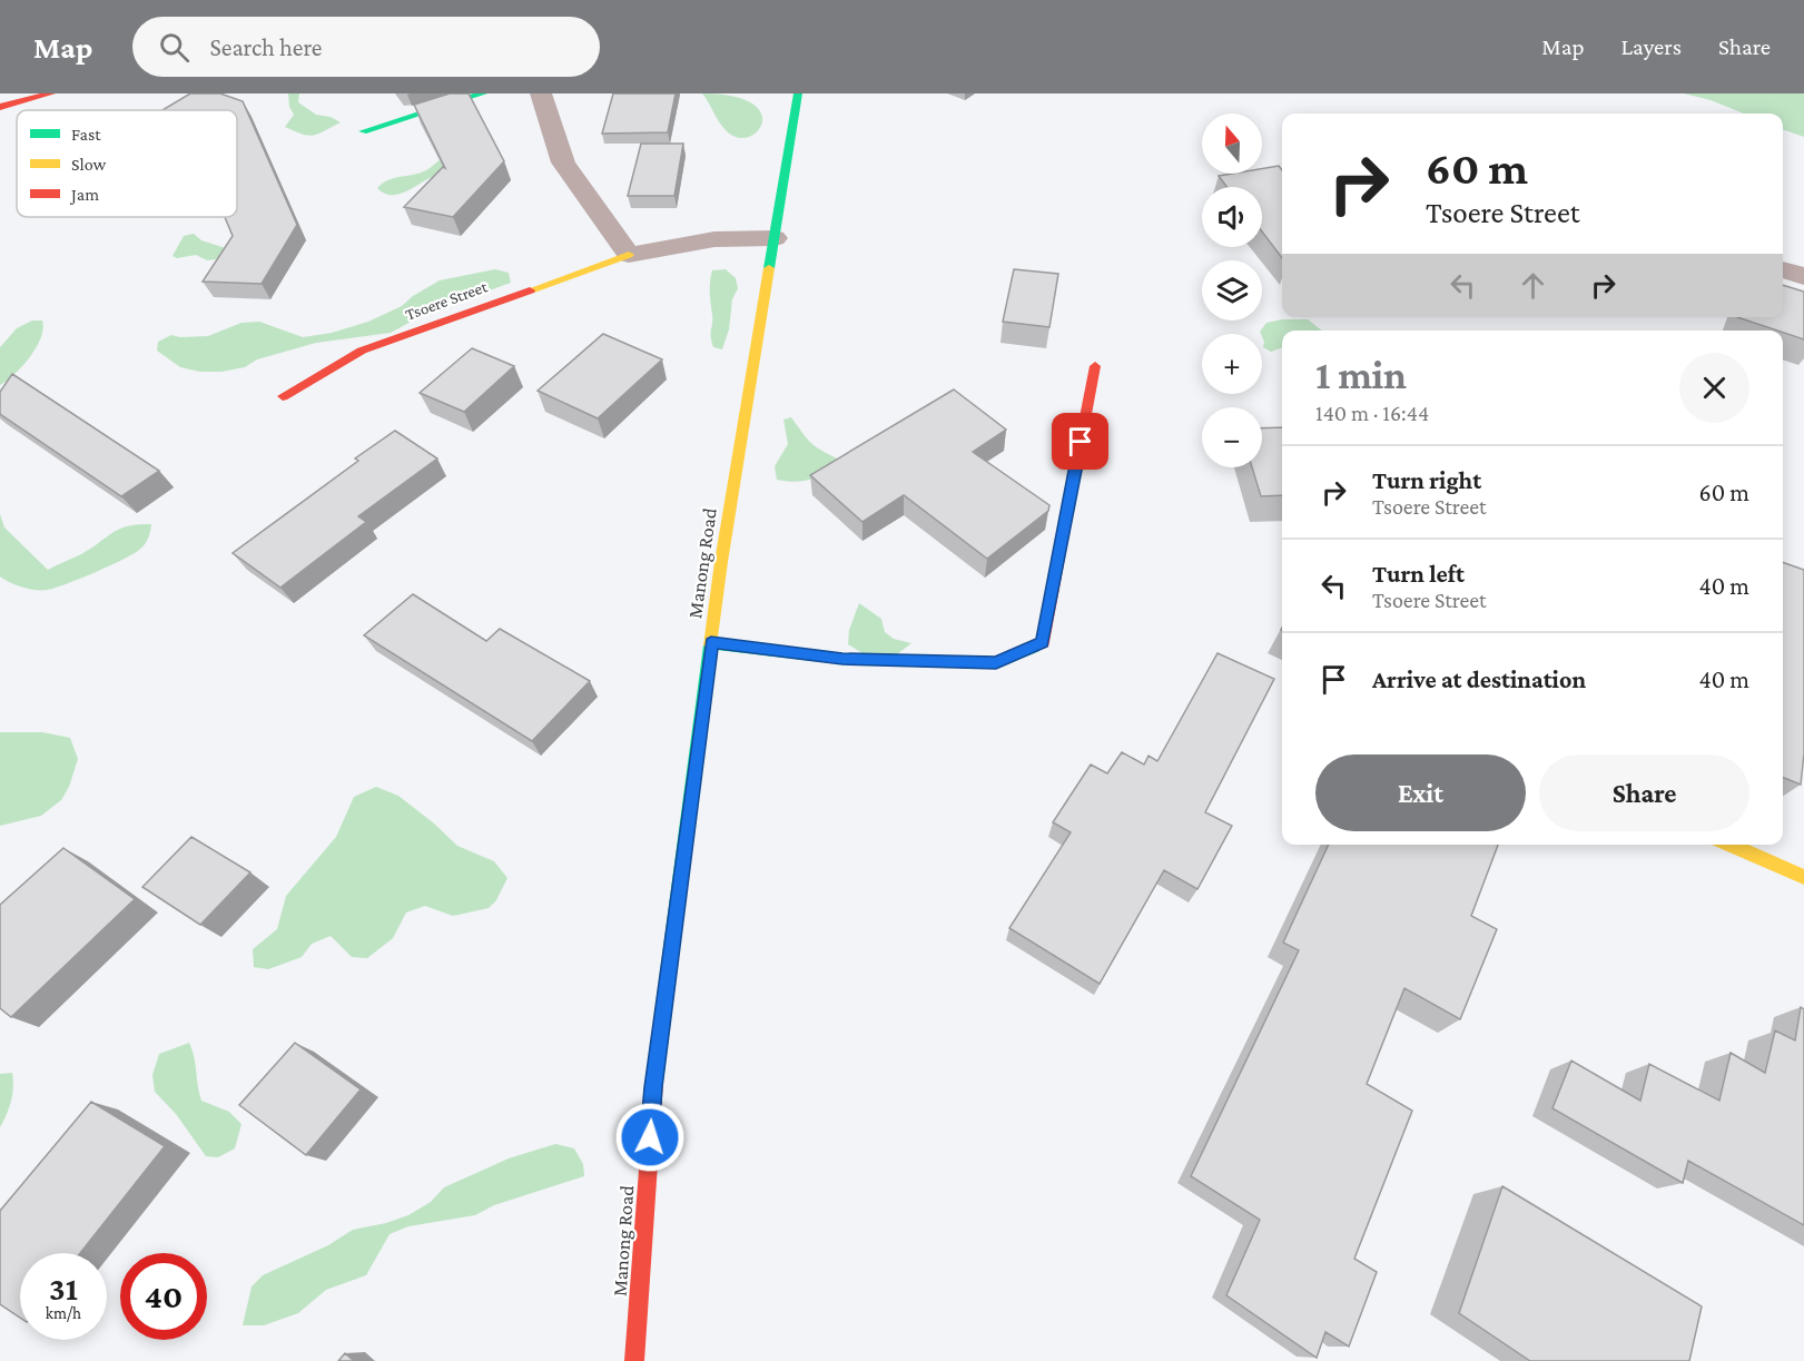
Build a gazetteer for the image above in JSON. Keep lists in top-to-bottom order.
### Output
{
  "streets": {
    "street": ["Tsoere Street", "Manong Road"]
  },
  "legend": ["Fast", "Slow", "Jam"],
  "north": "top",
  "page": {
    "header": "Map",
    "search": "Search here",
    "nav": ["Map", "Layers", "Share"],
    "map_buttons": ["+", "−"],
    "turn": ["60 m", "Tsoere Street"],
    "heading": ["1 min", "140 m · 16:44"],
    "list": [
      {
        "name": "Turn right",
        "note": "Tsoere Street",
        "value": "60 m"
      },
      {
        "name": "Turn left",
        "note": "Tsoere Street",
        "value": "40 m"
      },
      {
        "name": "Arrive at destination",
        "value": "40 m"
      }
    ],
    "buttons": ["Exit", "Share"],
    "speed": "31 km/h",
    "limit": "40"
  }
}
